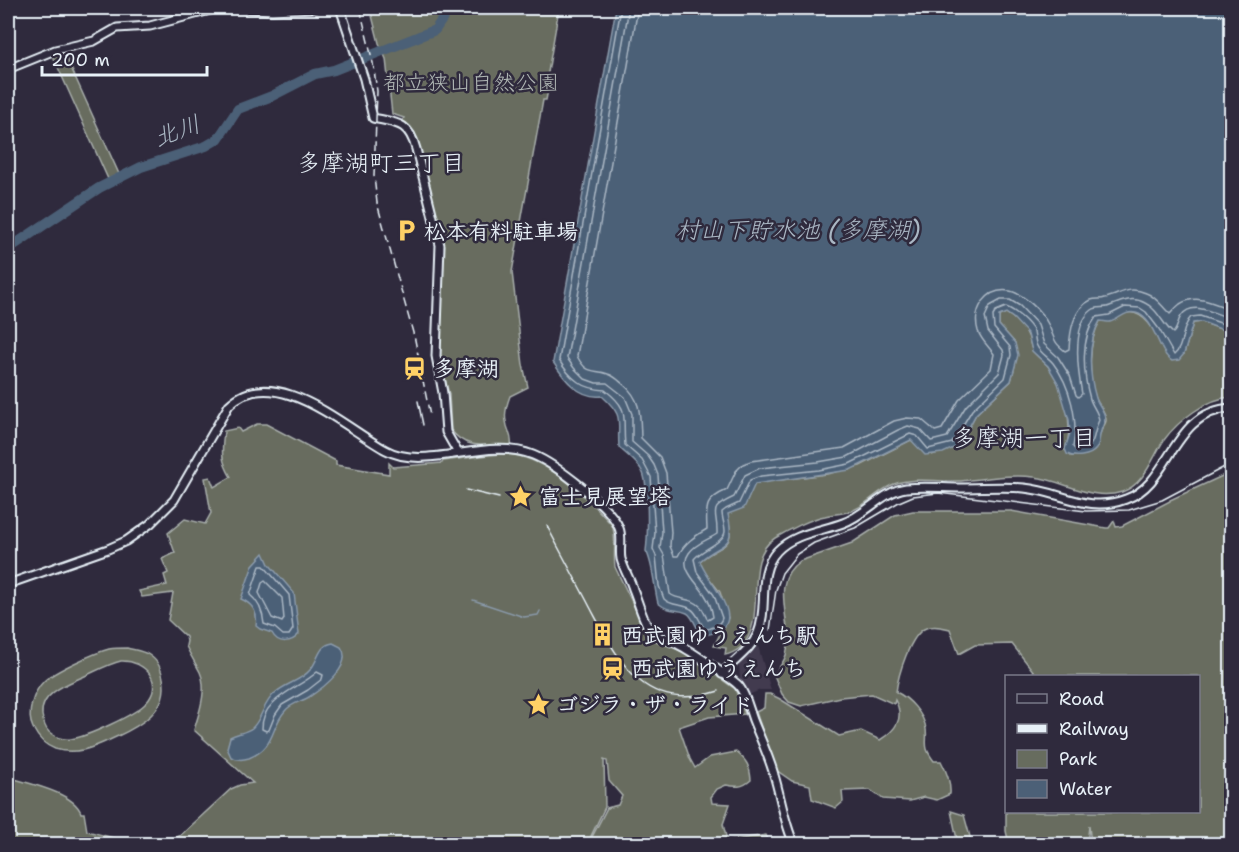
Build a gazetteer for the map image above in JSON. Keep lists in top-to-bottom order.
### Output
{
  "districts": ["多摩湖町三丁目", "多摩湖一丁目"],
  "water": ["北川", "村山下貯水池 (多摩湖)"],
  "parks": ["都立狭山自然公園"],
  "places": {
    "parking": ["松本有料駐車場"],
    "station": ["多摩湖", "西武園ゆうえんち"],
    "place": ["富士見展望塔", "ゴジラ・ザ・ライド"],
    "building": ["西武園ゆうえんち駅"]
  },
  "legend": [
    "Road",
    "Railway",
    "Park",
    "Water"
  ],
  "scale_bar": "200 m"
}
